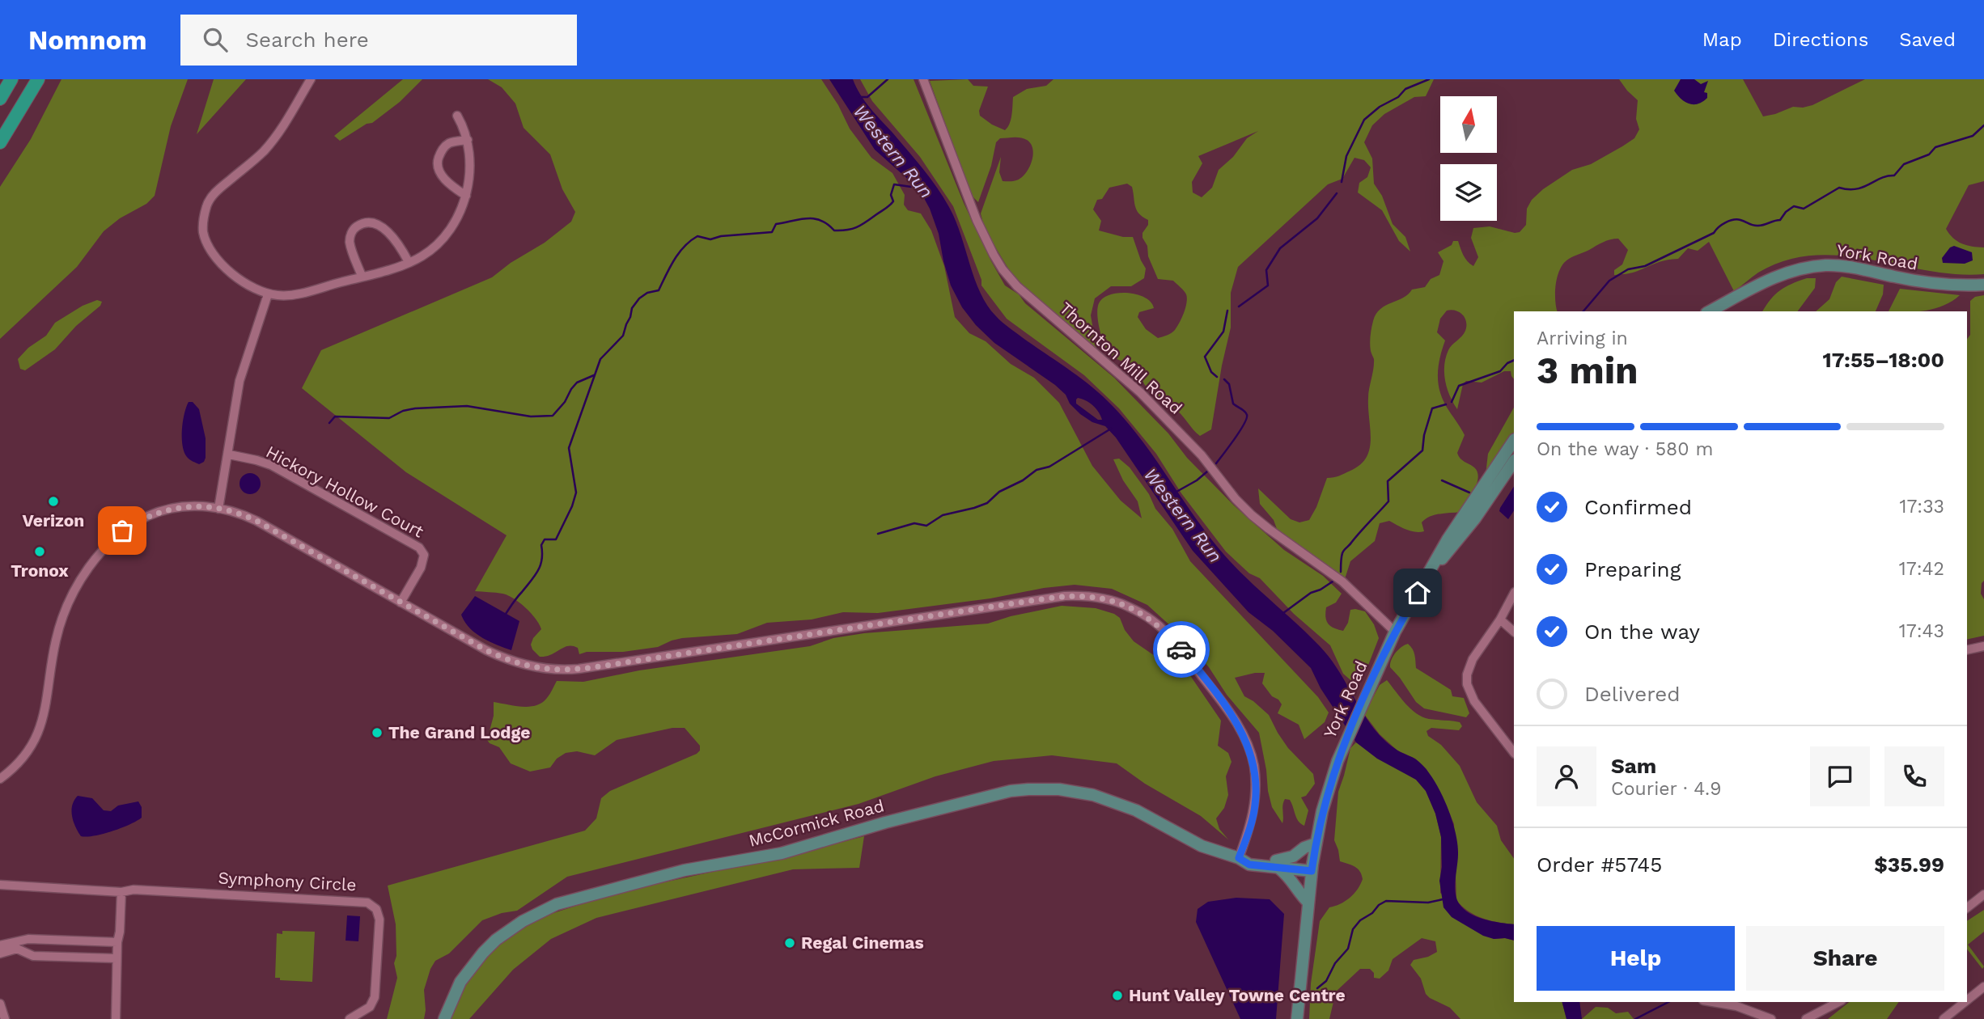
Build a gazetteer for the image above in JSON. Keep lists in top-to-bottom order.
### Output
{
  "streets": {
    "main road": ["York Road", "McCormick Road"],
    "street": ["Thornton Mill Road", "Hickory Hollow Court", "Symphony Circle"]
  },
  "crossings": [
    ["York Road", "Thornton Mill Road"],
    ["York Road", "McCormick Road"]
  ],
  "water": ["Western Run"],
  "places": [
    "Verizon",
    "Tronox",
    "The Grand Lodge",
    "Regal Cinemas",
    "Hunt Valley Towne Centre"
  ],
  "north": "top",
  "page": {
    "header": "Nomnom",
    "search": "Search here",
    "nav": ["Map", "Directions", "Saved"],
    "heading": ["3 min", "Arriving in", "17:55–18:00"],
    "panel": [
      "Sam",
      "Courier · 4.9",
      "Order #5745",
      "$35.99"
    ],
    "bar": "On the way · 580 m",
    "list": [
      ["Confirmed", "17:33"],
      ["Preparing", "17:42"],
      ["On the way", "17:43"],
      "Delivered"
    ],
    "buttons": ["Help", "Share"]
  }
}
